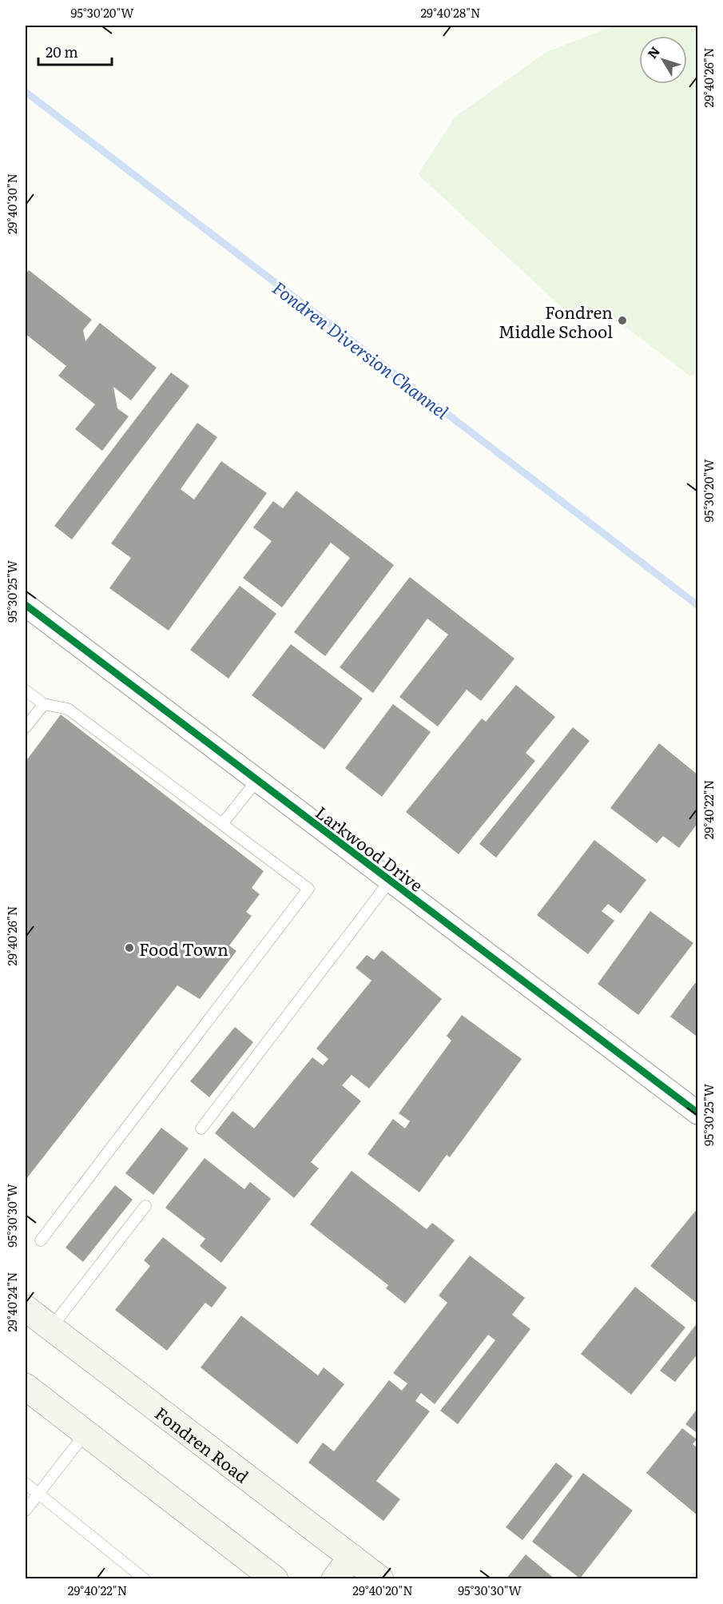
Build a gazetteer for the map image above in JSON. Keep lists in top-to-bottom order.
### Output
{
  "streets": {
    "main road": ["Fondren Road"],
    "street": ["Larkwood Drive"]
  },
  "water": ["Fondren Diversion Channel"],
  "places": ["Fondren Middle School", "Food Town"],
  "scale_bar": "20 m",
  "north": "top left",
  "coordinates": [
    "95°30'20\"W",
    "29°40'28\"N",
    "29°40'26\"N",
    "29°40'30\"N",
    "95°30'25\"W",
    "29°40'22\"N",
    "95°30'30\"W",
    "29°40'24\"N",
    "29°40'20\"N"
  ]
}
